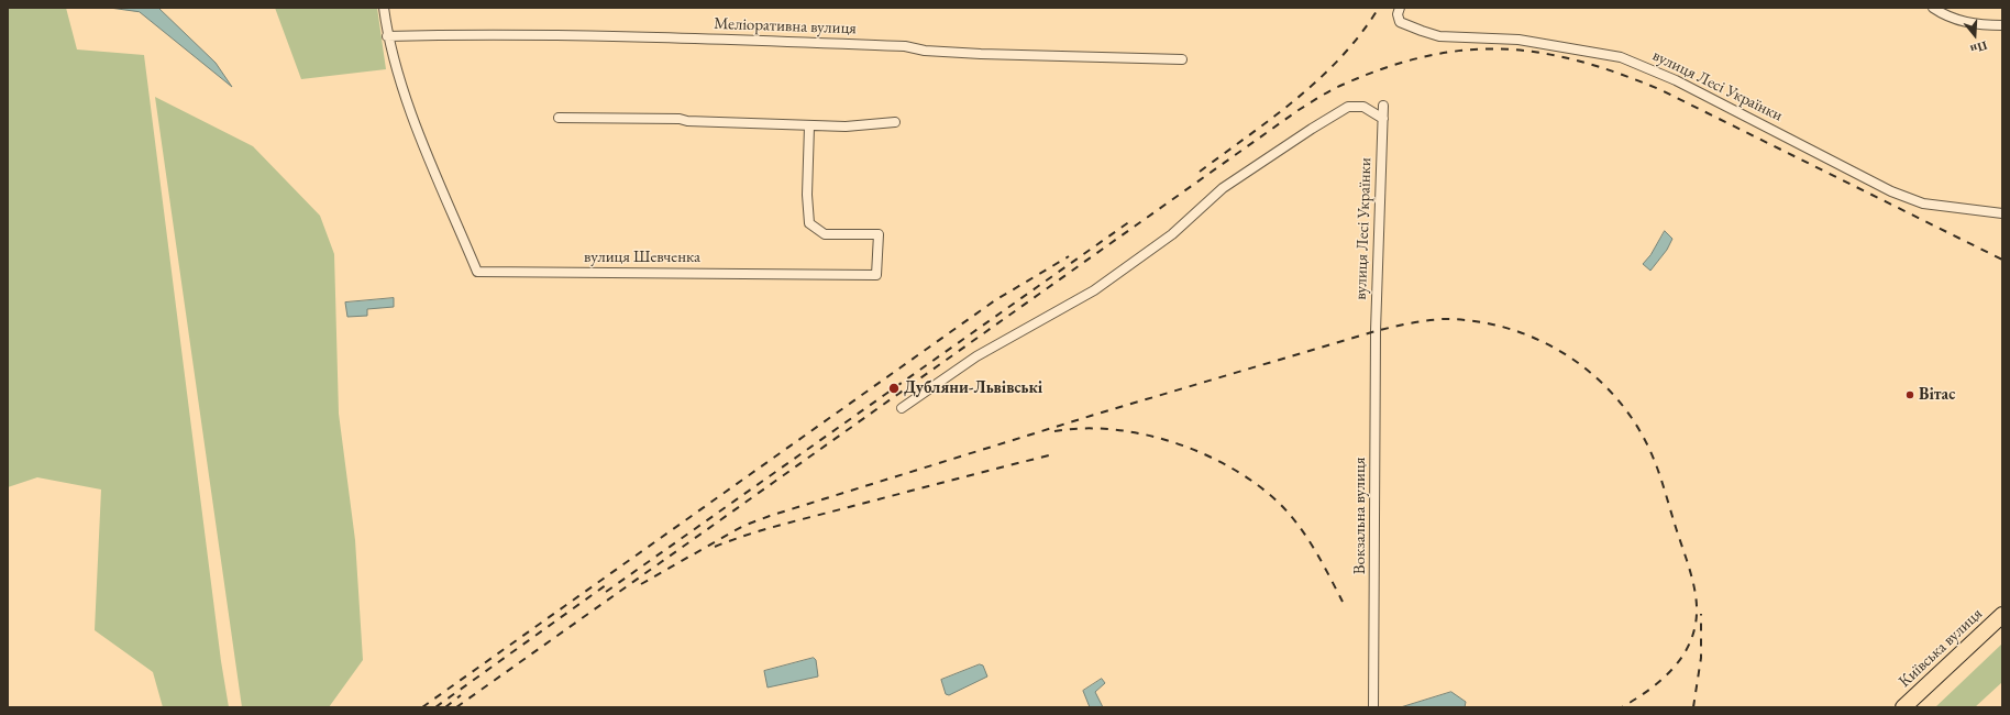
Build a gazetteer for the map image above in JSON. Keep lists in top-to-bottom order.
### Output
{
  "streets": {
    "highway": ["Київська вулиця"],
    "street": [
      "Меліоративна вулиця",
      "вулиця Лесі Українки",
      "вулиця Шевченка",
      "Вокзальна вулиця"
    ]
  },
  "crossings": [
    ["Меліоративна вулиця", "вулиця Шевченка"],
    ["вулиця Лесі Українки", "Вокзальна вулиця"]
  ],
  "places": ["Дубляни-Львівські", "Вітас"],
  "north": "bottom"
}
